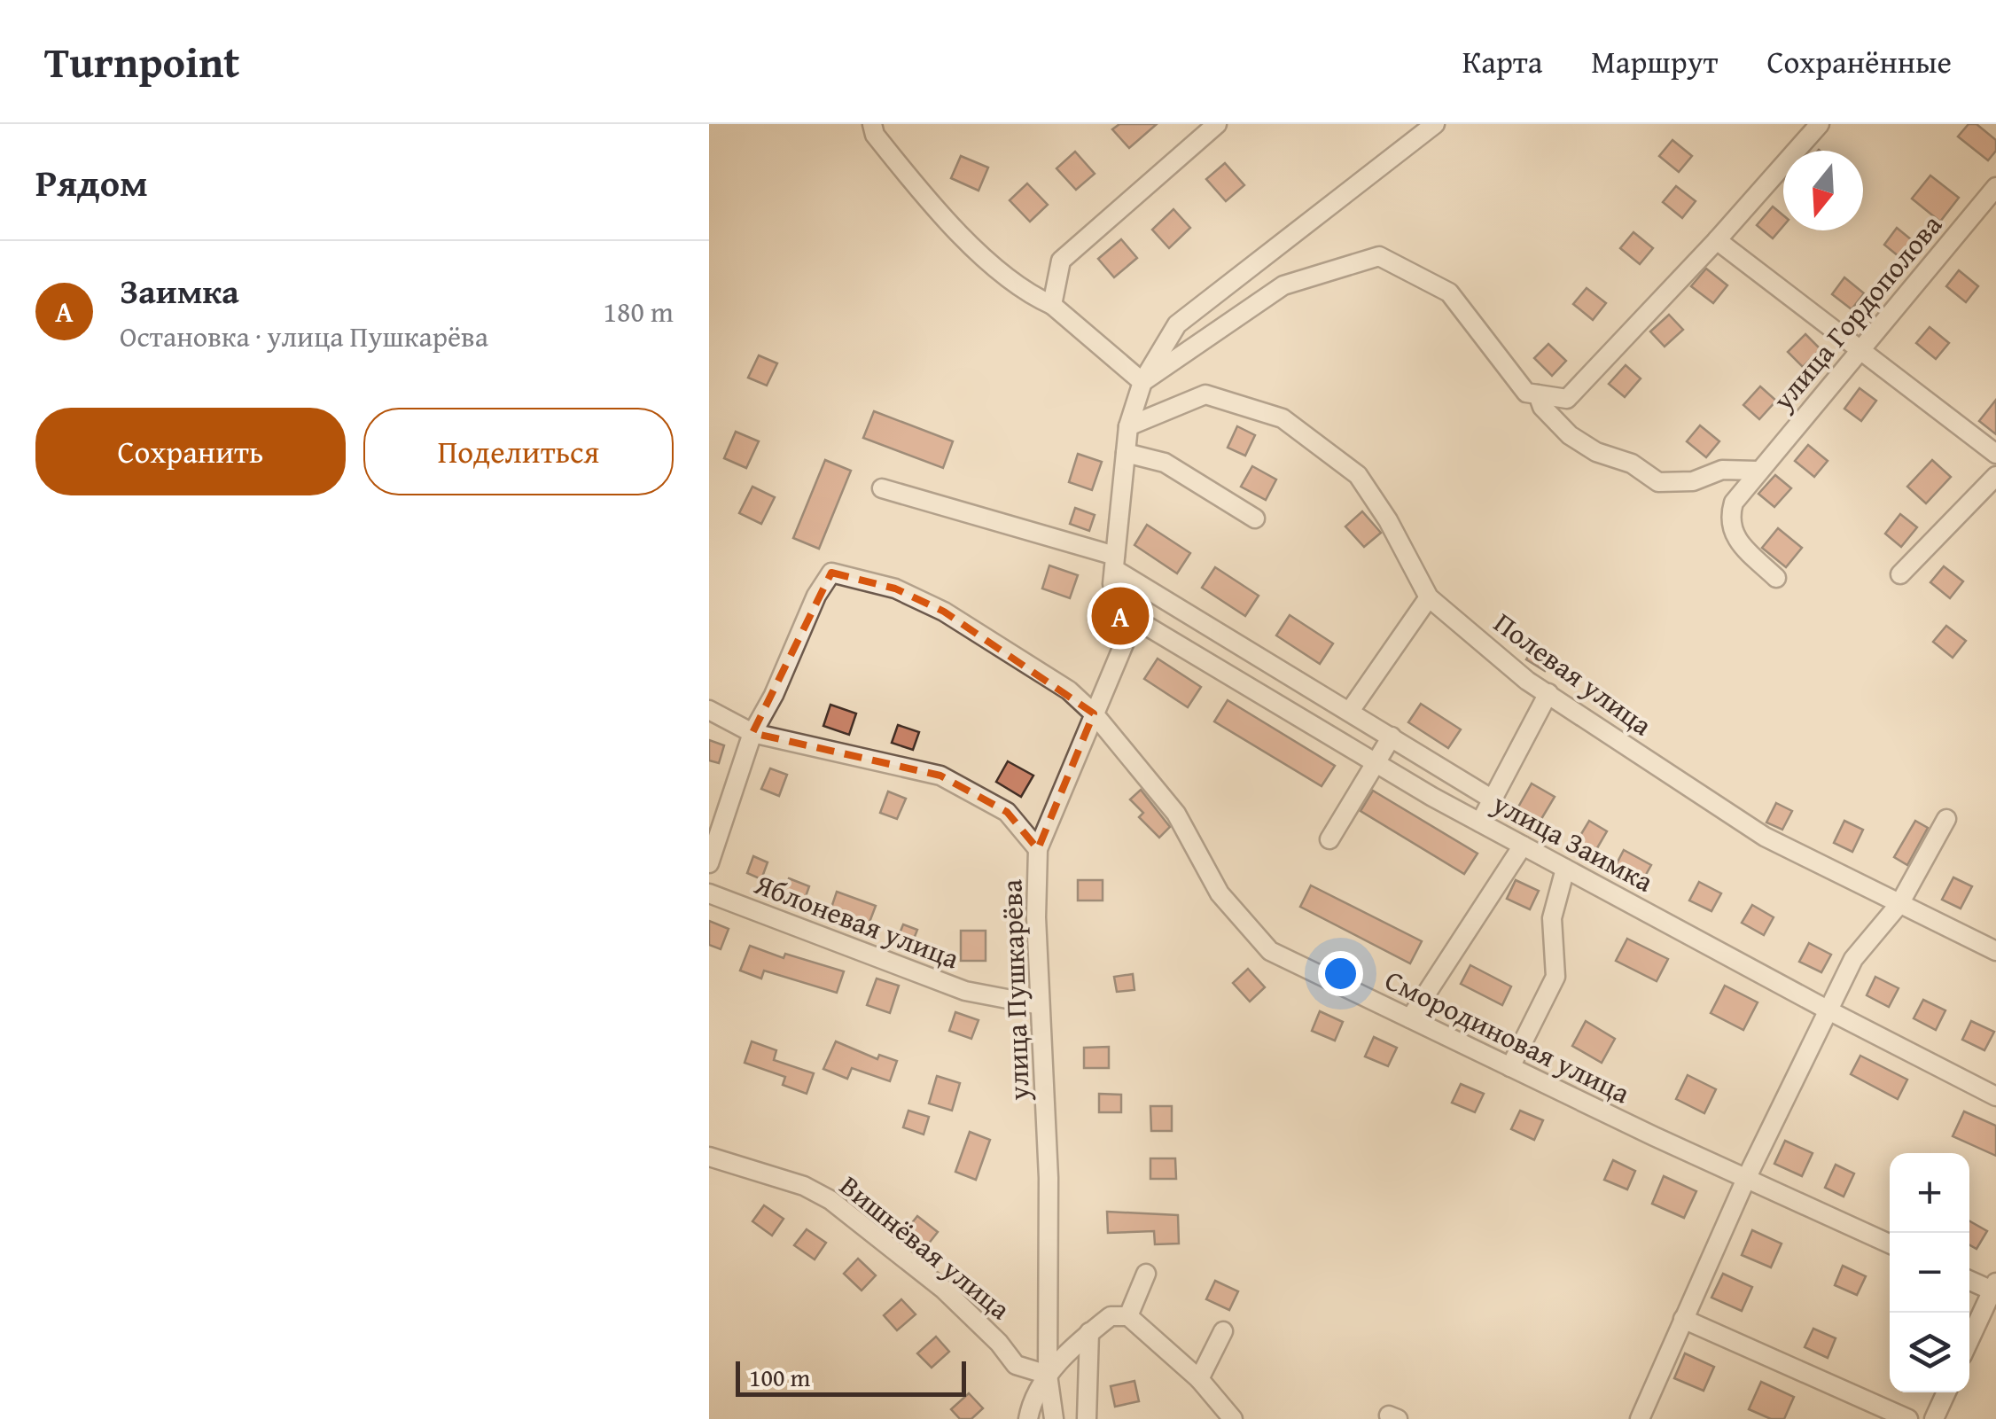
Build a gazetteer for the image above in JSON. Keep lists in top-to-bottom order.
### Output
{
  "streets": {
    "street": [
      "улица Гордополова",
      "Полевая улица",
      "улица Заимка",
      "Яблоневая улица",
      "улица Пушкарёва",
      "Смородиновая улица",
      "Вишнёвая улица"
    ]
  },
  "crossings": [
    ["улица Заимка", "улица Пушкарёва"],
    ["Яблоневая улица", "улица Пушкарёва"],
    ["улица Пушкарёва", "Смородиновая улица"],
    ["улица Пушкарёва", "Вишнёвая улица"]
  ],
  "scale_bar": "100 m",
  "north": "bottom",
  "page": {
    "header": "Turnpoint",
    "nav": ["Карта", "Маршрут", "Сохранённые"],
    "heading": "Рядом",
    "list": [
      {
        "mark": "A",
        "name": "Заимка",
        "note": "Остановка · улица Пушкарёва",
        "value": "180 m"
      }
    ],
    "buttons": ["Сохранить", "Поделиться"],
    "pins": "A",
    "map_buttons": ["+", "−"],
    "scale": "100 m"
  }
}
